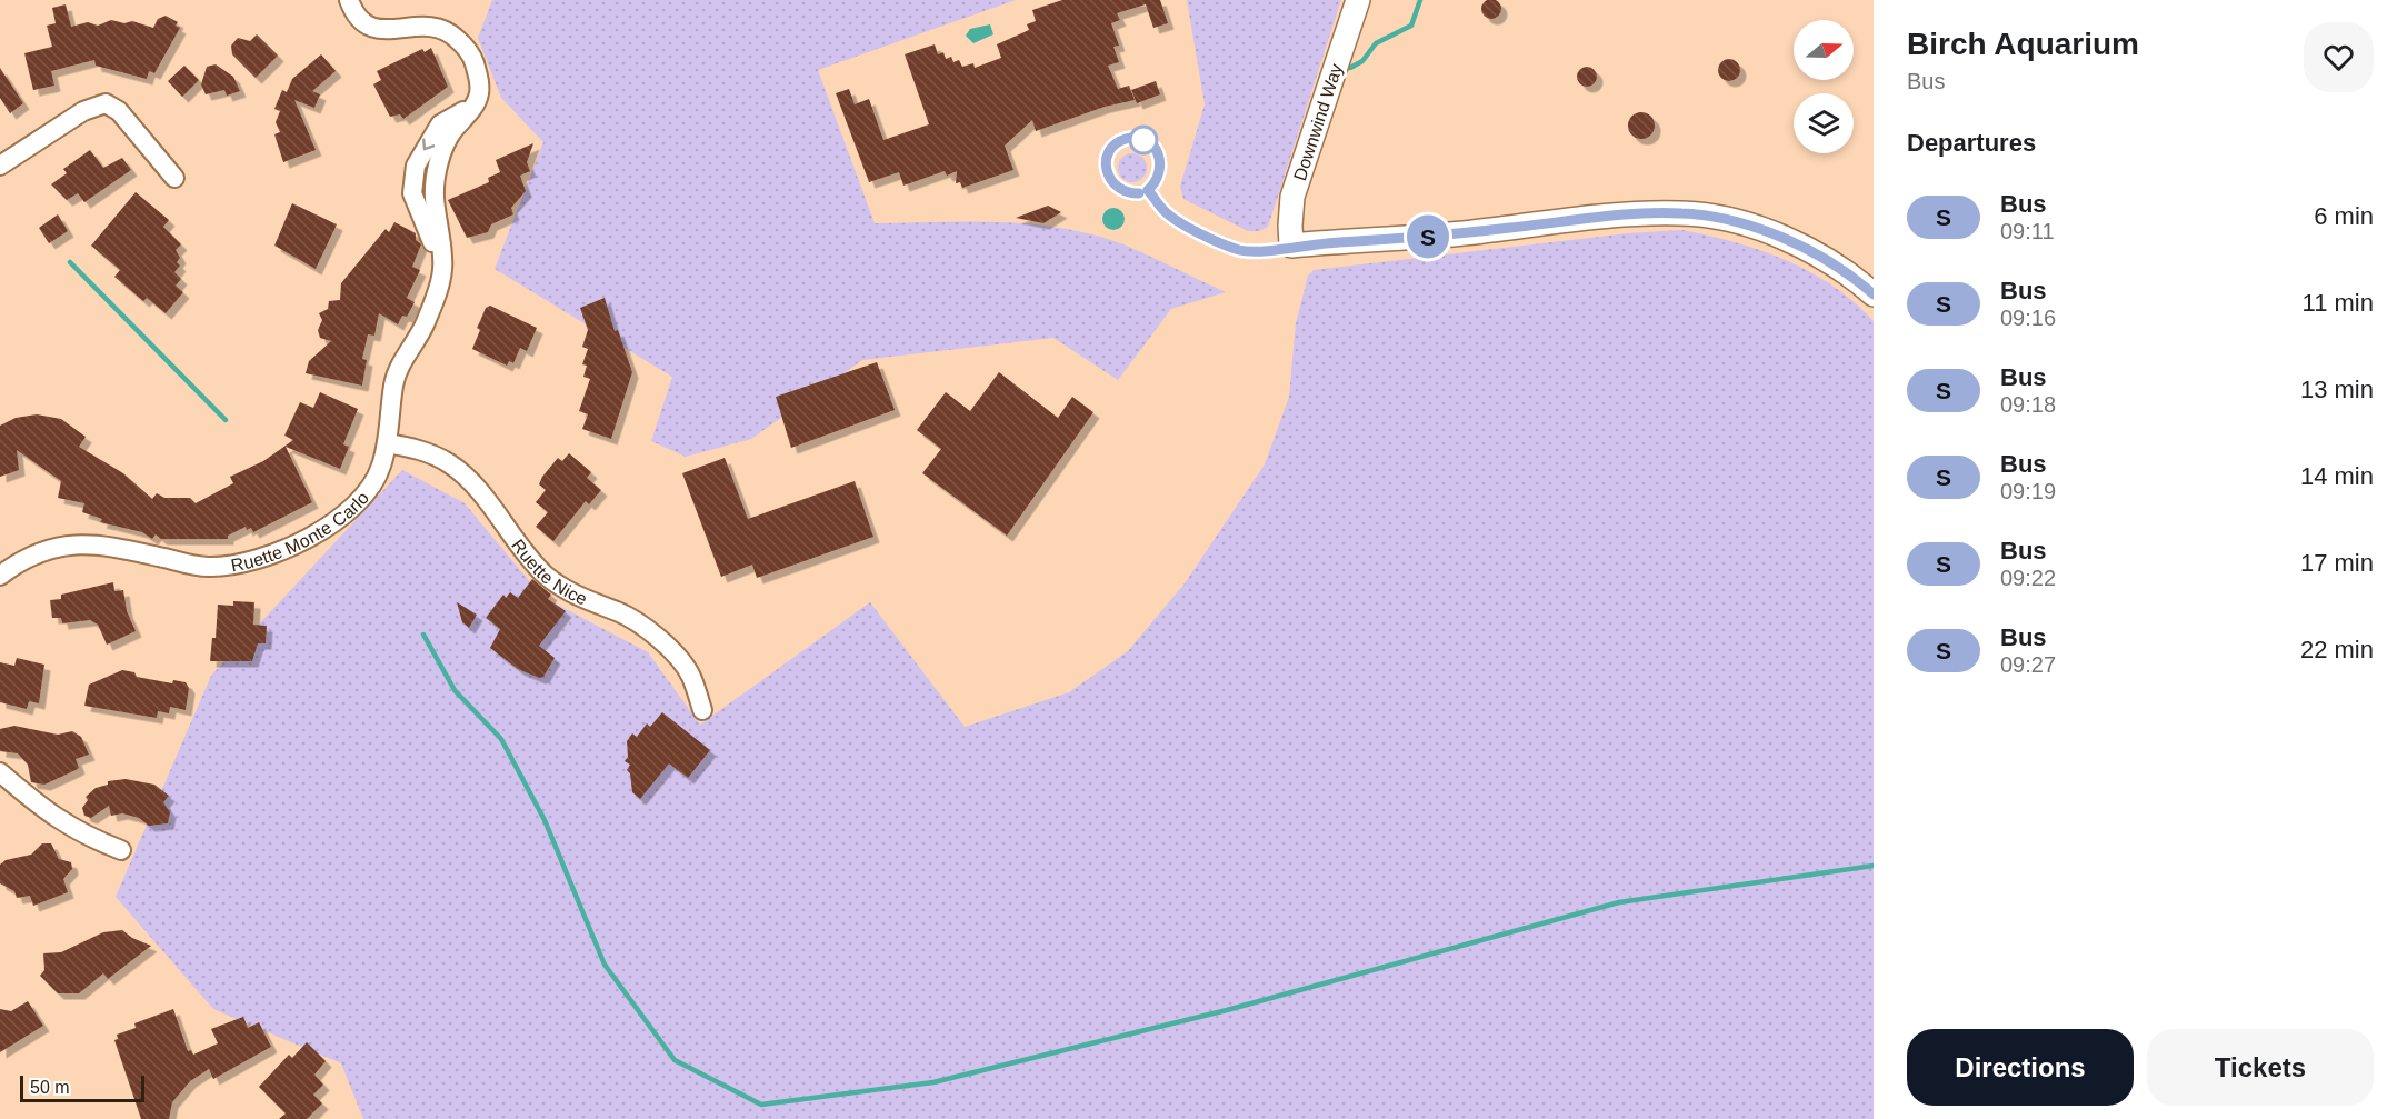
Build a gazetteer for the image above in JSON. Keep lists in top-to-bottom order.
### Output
{
  "streets": {
    "street": ["Downwind Way", "Ruette Monte Carlo", "Ruette Nice"]
  },
  "crossings": [
    ["Ruette Monte Carlo", "Ruette Nice"]
  ],
  "lines": ["bus line S"],
  "scale_bar": "50 m",
  "north": "right",
  "page": {
    "on_map": "S",
    "heading": [
      ["Birch Aquarium", "Bus"],
      "Departures"
    ],
    "list": [
      {
        "mark": "S",
        "name": "Bus",
        "note": "09:11",
        "value": "6 min"
      },
      {
        "mark": "S",
        "name": "Bus",
        "note": "09:16",
        "value": "11 min"
      },
      {
        "mark": "S",
        "name": "Bus",
        "note": "09:18",
        "value": "13 min"
      },
      {
        "mark": "S",
        "name": "Bus",
        "note": "09:19",
        "value": "14 min"
      },
      {
        "mark": "S",
        "name": "Bus",
        "note": "09:22",
        "value": "17 min"
      },
      {
        "mark": "S",
        "name": "Bus",
        "note": "09:27",
        "value": "22 min"
      }
    ],
    "buttons": ["Directions", "Tickets"],
    "scale": "50 m"
  }
}
